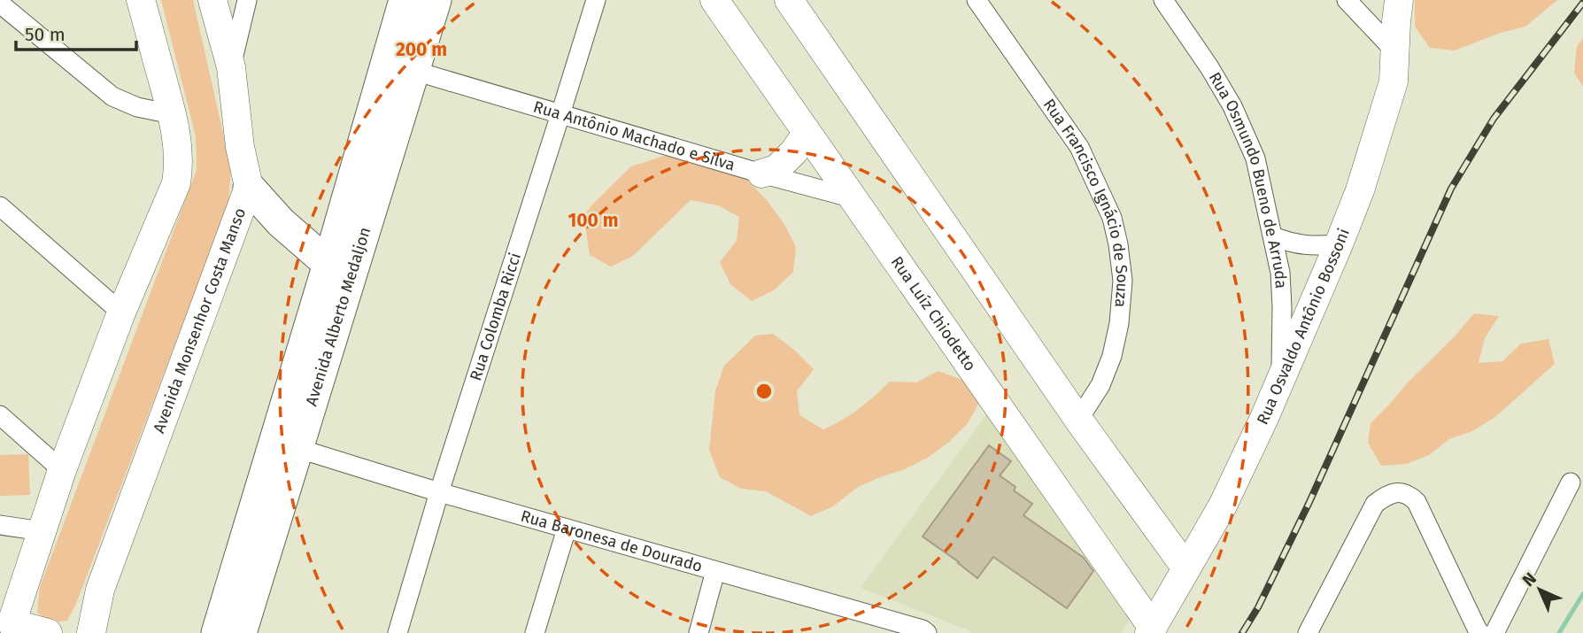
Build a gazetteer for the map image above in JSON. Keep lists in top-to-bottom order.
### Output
{
  "streets": {
    "main road": ["Avenida Alberto Medaljon"],
    "street": [
      "Rua Antônio Machado e Silva",
      "Rua Osmundo Bueno de Arruda",
      "Rua Francisco Ignácio de Souza",
      "Rua Luíz Chiodetto",
      "Rua Colomba Ricci",
      "Avenida Monsenhor Costa Manso",
      "Rua Osvaldo Antônio Bossoni",
      "Rua Baronesa de Dourado"
    ]
  },
  "crossings": [
    ["Rua Antônio Machado e Silva", "Rua Luíz Chiodetto"],
    ["Rua Antônio Machado e Silva", "Avenida Alberto Medaljon"],
    ["Rua Antônio Machado e Silva", "Rua Colomba Ricci"],
    ["Rua Osmundo Bueno de Arruda", "Rua Osvaldo Antônio Bossoni"],
    ["Rua Luíz Chiodetto", "Rua Osvaldo Antônio Bossoni"],
    ["Avenida Alberto Medaljon", "Rua Baronesa de Dourado"],
    ["Rua Colomba Ricci", "Rua Baronesa de Dourado"]
  ],
  "scale_bar": "50 m",
  "north": "top left",
  "rings": ["200 m", "100 m"]
}
